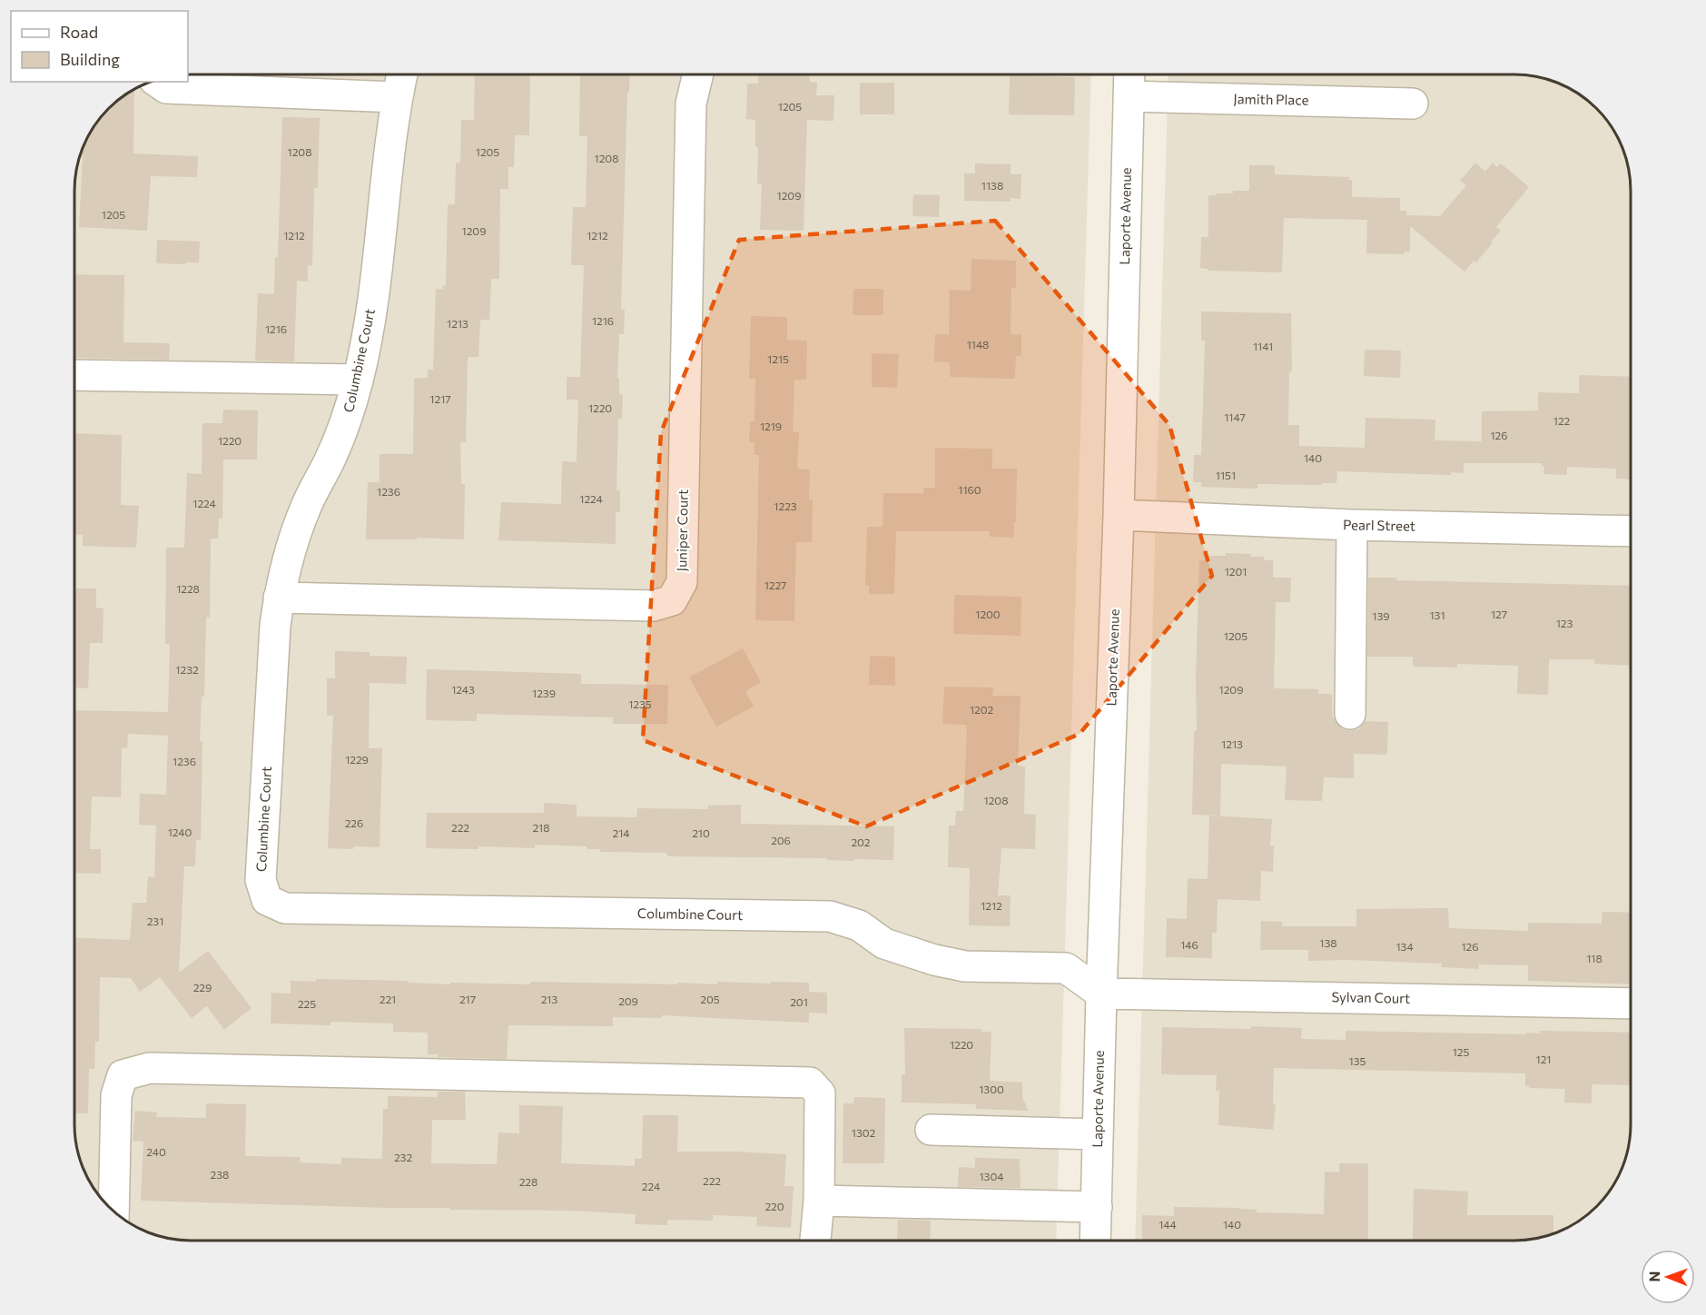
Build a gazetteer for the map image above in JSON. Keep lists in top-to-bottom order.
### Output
{
  "streets": {
    "street": [
      "Jamith Place",
      "Laporte Avenue",
      "Columbine Court",
      "Pearl Street",
      "Juniper Court",
      "Sylvan Court"
    ]
  },
  "crossings": [
    ["Jamith Place", "Laporte Avenue"],
    ["Laporte Avenue", "Columbine Court"],
    ["Laporte Avenue", "Pearl Street"],
    ["Laporte Avenue", "Sylvan Court"],
    ["Columbine Court", "Juniper Court"],
    ["Columbine Court", "Sylvan Court"]
  ],
  "house_numbers": [
    "1205",
    "1208",
    "1205",
    "1208",
    "1138",
    "1209",
    "1205",
    "1209",
    "1212",
    "1212",
    "1216",
    "1213",
    "1216",
    "1148",
    "1141",
    "1215",
    "1217",
    "1220",
    "1147",
    "122",
    "1219",
    "126",
    "1220",
    "140",
    "1151",
    "1160",
    "1236",
    "1224",
    "1224",
    "1223",
    "1201",
    "1227",
    "1228",
    "1200",
    "127",
    "131",
    "139",
    "123",
    "1205",
    "1232",
    "1243",
    "1209",
    "1239",
    "1235",
    "1202",
    "1213",
    "1229",
    "1236",
    "1208",
    "226",
    "222",
    "218",
    "1240",
    "214",
    "210",
    "206",
    "202",
    "1212",
    "231",
    "138",
    "146",
    "134",
    "126",
    "118",
    "229",
    "221",
    "217",
    "213",
    "205",
    "209",
    "201",
    "225",
    "1220",
    "125",
    "121",
    "135",
    "1300",
    "1302",
    "240",
    "232",
    "238",
    "1304",
    "222",
    "228",
    "224",
    "220",
    "144",
    "140"
  ],
  "legend": ["Road", "Building"],
  "north": "left"
}
